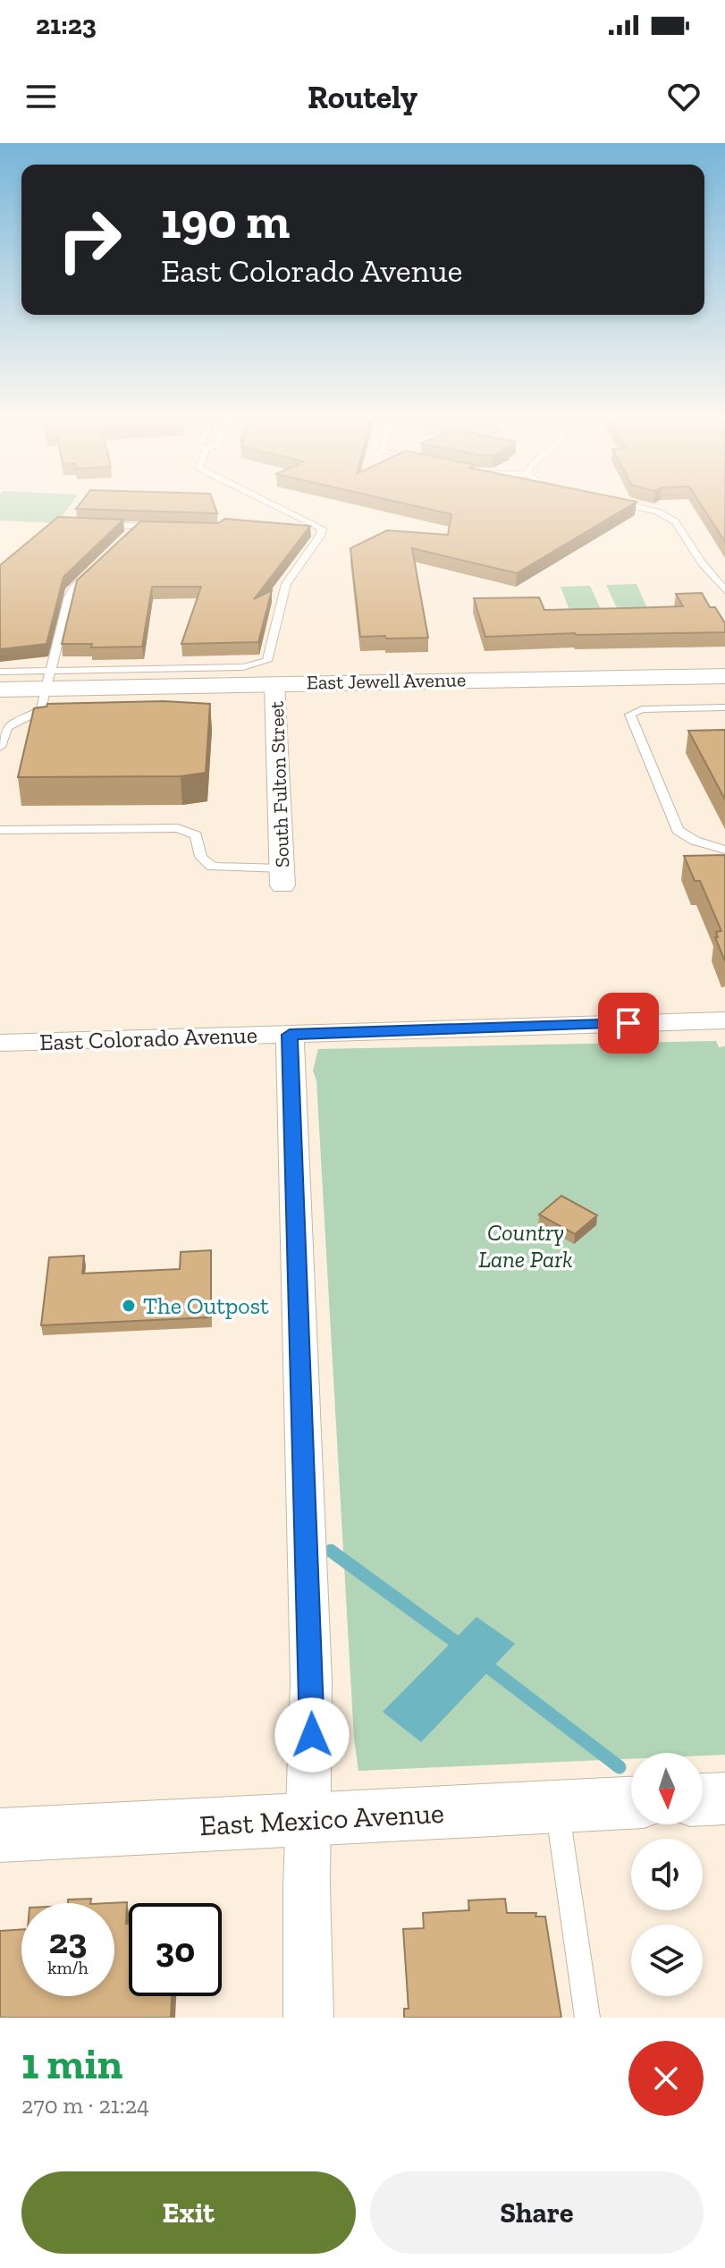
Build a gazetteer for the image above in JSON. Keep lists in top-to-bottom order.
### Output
{
  "streets": {
    "street": [
      "East Jewell Avenue",
      "South Fulton Street",
      "East Colorado Avenue",
      "East Mexico Avenue"
    ]
  },
  "crossings": [
    ["East Jewell Avenue", "South Fulton Street"]
  ],
  "parks": ["Country Lane Park"],
  "places": ["The Outpost"],
  "north": "bottom",
  "page": {
    "status": "21:23",
    "header": "Routely",
    "turn": ["190 m", "East Colorado Avenue"],
    "speed": "23 km/h",
    "limit": "30",
    "heading": ["1 min", "270 m · 21:24"],
    "buttons": ["Exit", "Share"]
  }
}
